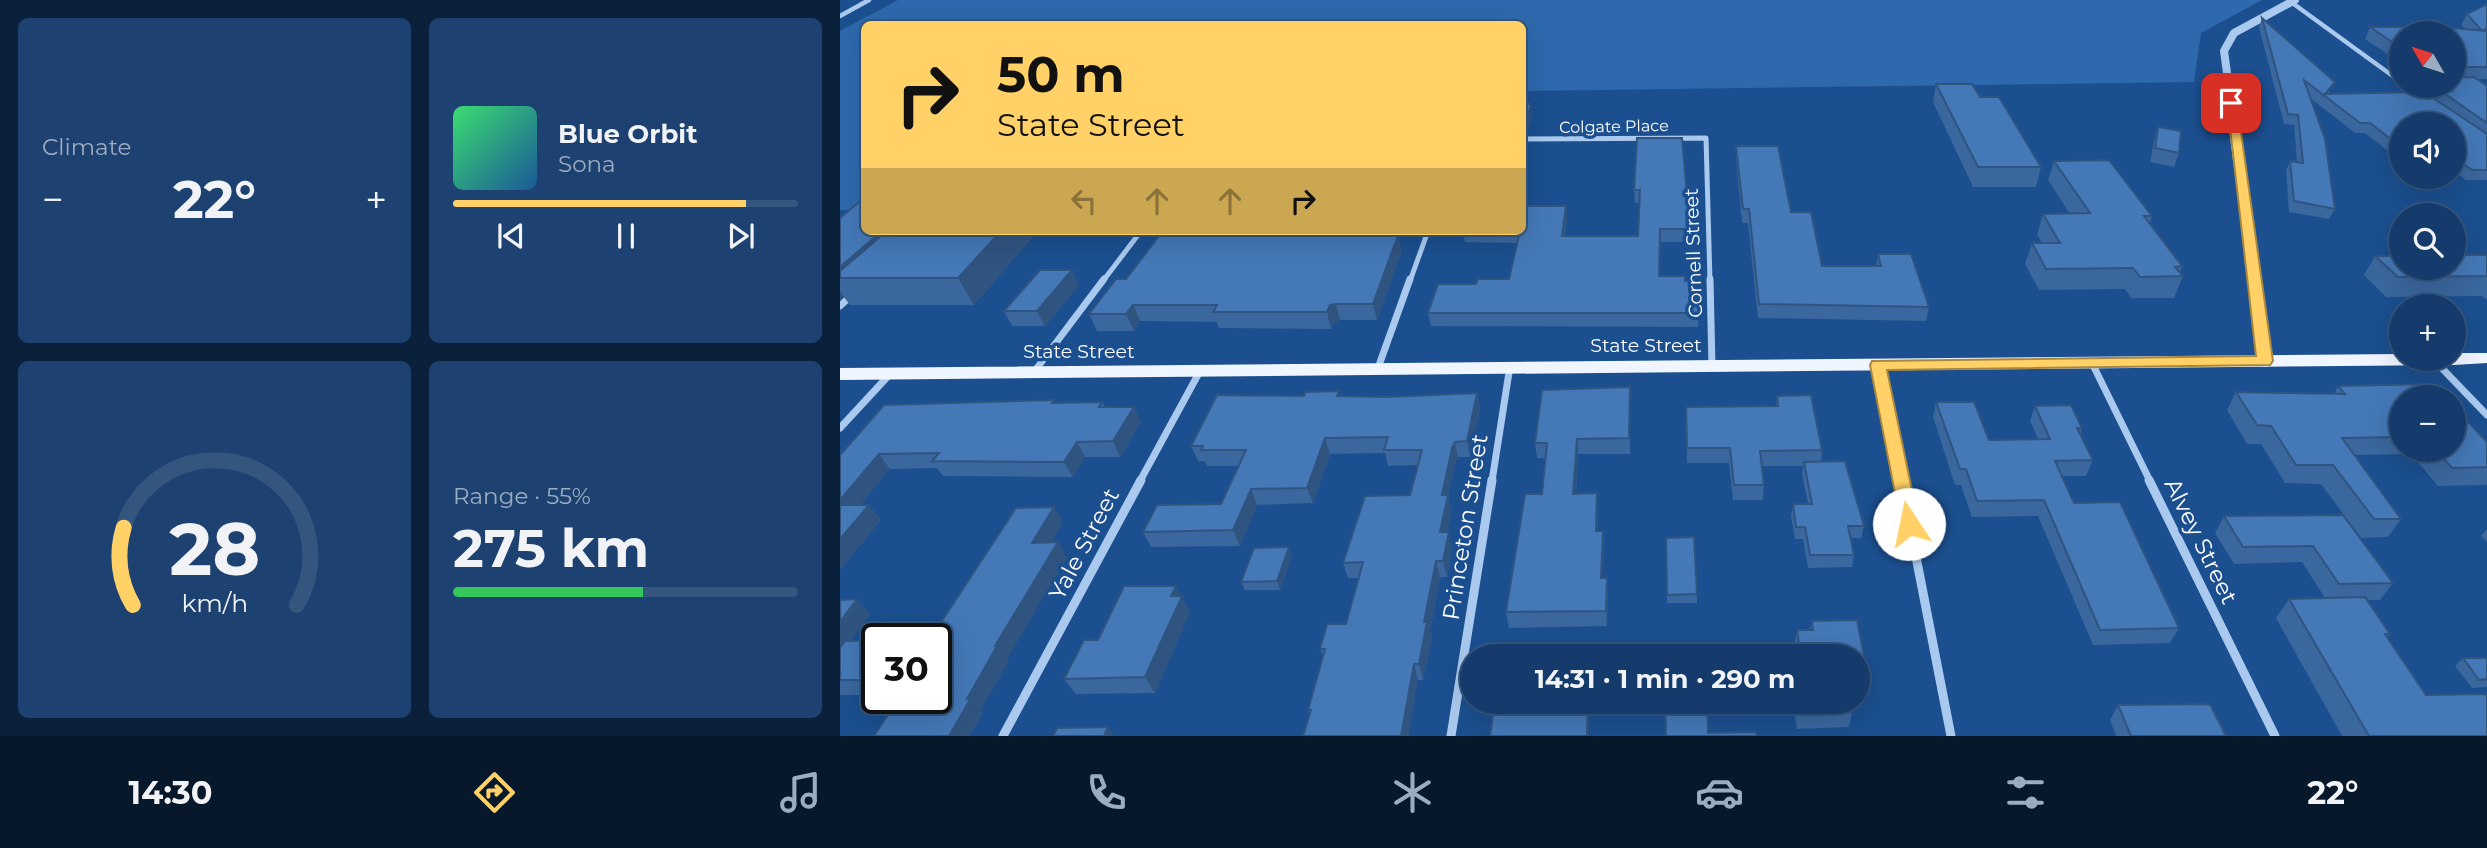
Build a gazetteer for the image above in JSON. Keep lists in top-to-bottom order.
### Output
{
  "streets": {
    "main road": ["State Street"],
    "street": [
      "Colgate Place",
      "Cornell Street",
      "Princeton Street",
      "Alvey Street",
      "Yale Street"
    ]
  },
  "crossings": [
    ["Colgate Place", "Cornell Street"],
    ["Cornell Street", "State Street"],
    ["State Street", "Princeton Street"],
    ["State Street", "Alvey Street"],
    ["State Street", "Yale Street"]
  ],
  "north": "top left",
  "page": {
    "tile": [
      "Climate",
      ["Range · 55%", "275 km"]
    ],
    "map_buttons": ["+", "−"],
    "turn": ["50 m", "State Street"],
    "song": ["Blue Orbit", "Sona"],
    "heat": ["−", "22°", "+"],
    "limit": "30",
    "trip": "14:31 · 1 min · 290 m",
    "tabs": ["14:30", "22°"],
    "gauge": ["28", "km/h"]
  }
}
